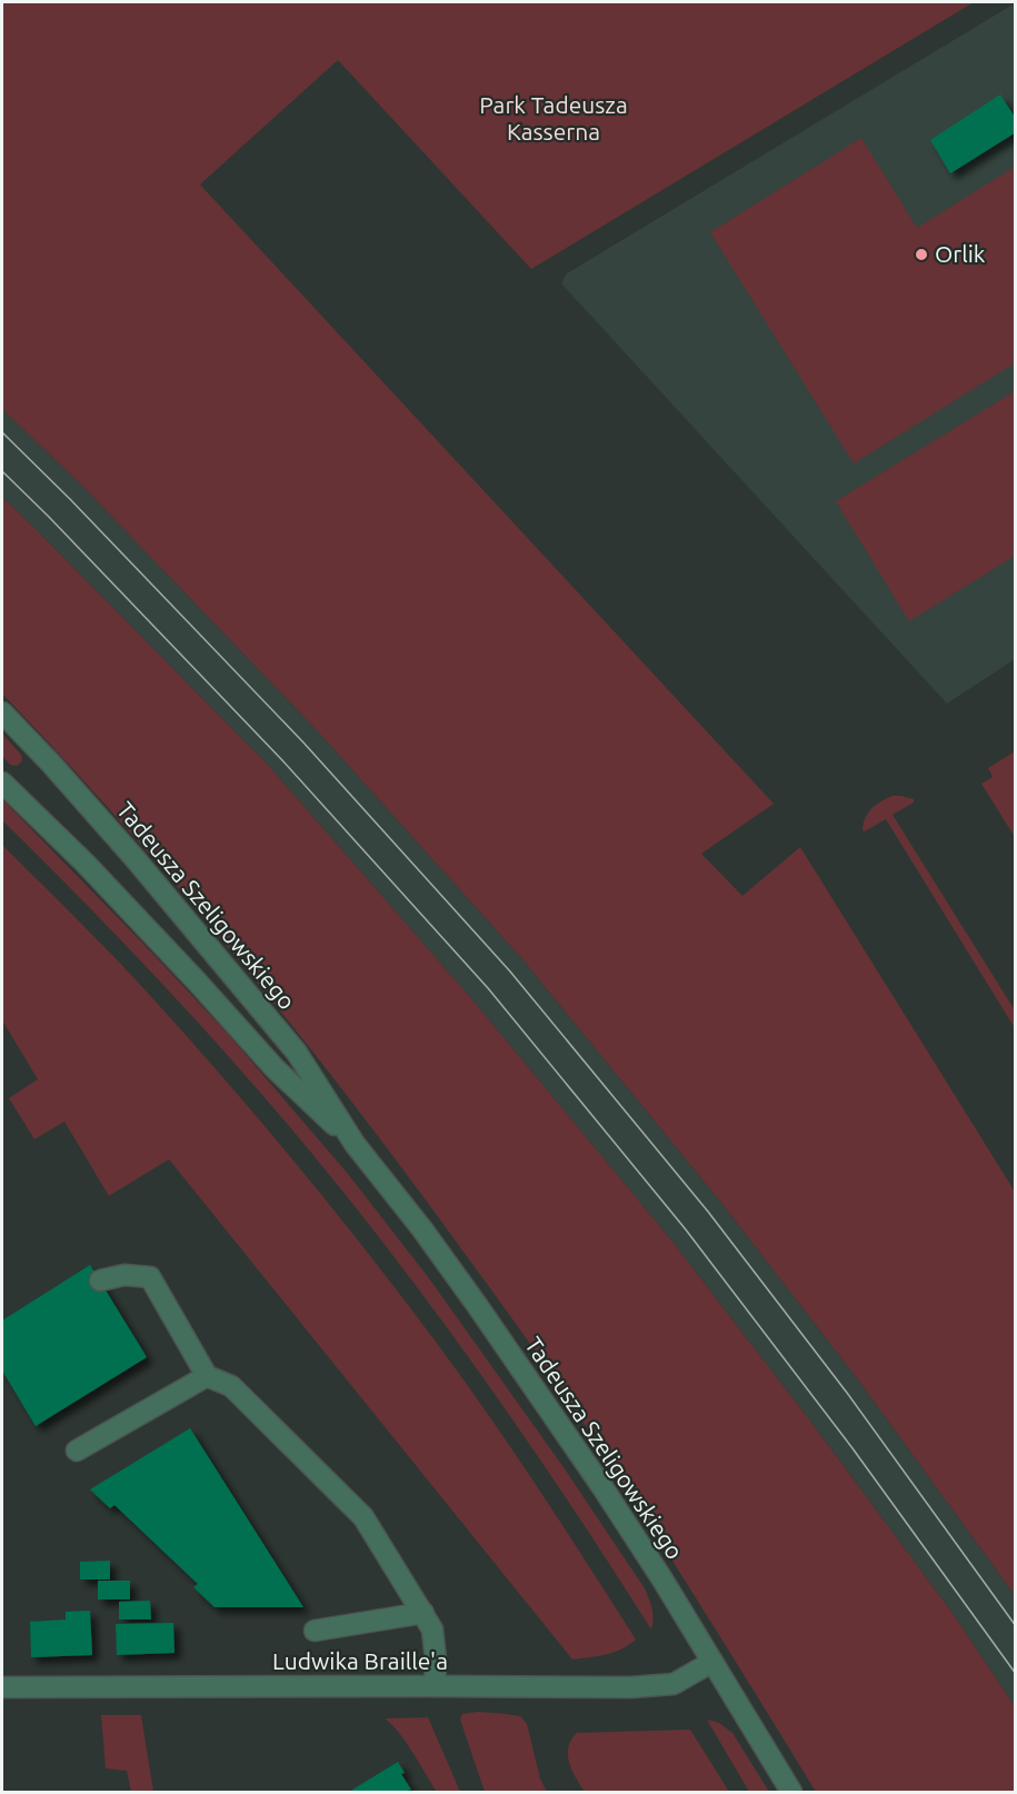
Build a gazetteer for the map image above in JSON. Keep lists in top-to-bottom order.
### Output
{
  "streets": {
    "street": ["Tadeusza Szeligowskiego", "Ludwika Braille'a"]
  },
  "crossings": [
    ["Tadeusza Szeligowskiego", "Ludwika Braille'a"]
  ],
  "parks": ["Park Tadeusza Kasserna"],
  "places": ["Orlik"]
}
